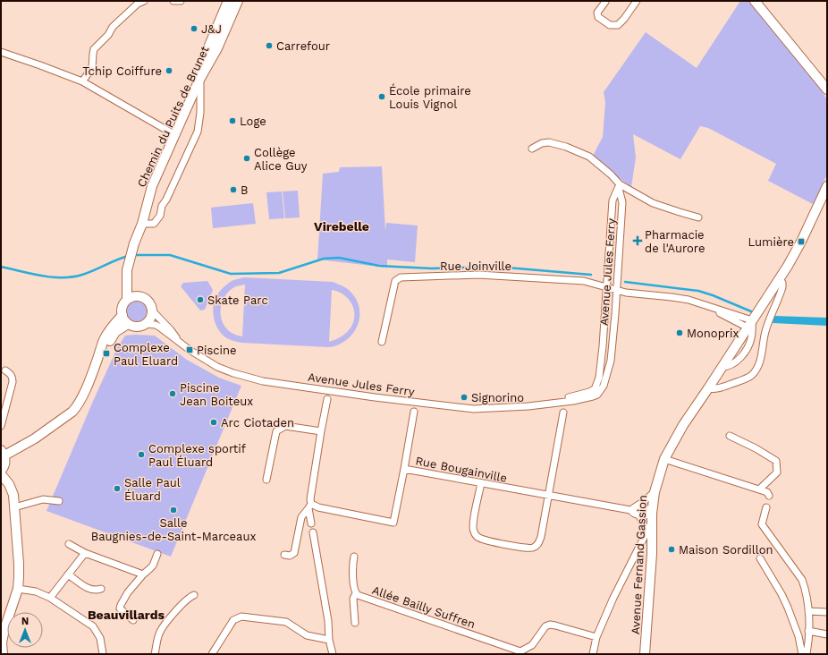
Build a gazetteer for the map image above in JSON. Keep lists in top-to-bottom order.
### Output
{
  "streets": {
    "street": [
      "Chemin du Puits de Brunet",
      "Rue Joinville",
      "Avenue Jules Ferry",
      "Rue Bougainville",
      "Avenue Fernand Gassion",
      "Allée Bailly Suffren"
    ]
  },
  "crossings": [
    ["Chemin du Puits de Brunet", "Avenue Jules Ferry"],
    ["Rue Joinville", "Avenue Jules Ferry"],
    ["Rue Joinville", "Avenue Fernand Gassion"],
    ["Rue Bougainville", "Avenue Fernand Gassion"]
  ],
  "districts": ["Virebelle", "Beauvillards"],
  "places": {
    "other": [
      "J&J",
      "Carrefour",
      "Tchip Coiffure",
      "École primaire Louis Vignol",
      "Loge",
      "Collège Alice Guy",
      "B",
      "Skate Parc",
      "Monoprix",
      "Piscine Jean Boiteux",
      "Signorino",
      "Arc Ciotaden",
      "Complexe sportif Paul Éluard",
      "Salle Paul Éluard",
      "Salle Baugnies-de-Saint-Marceaux",
      "Maison Sordillon"
    ],
    "health": ["Pharmacie de l'Aurore"],
    "transit": ["Lumière", "Piscine", "Complexe Paul Eluard"]
  },
  "north": "top"
}
